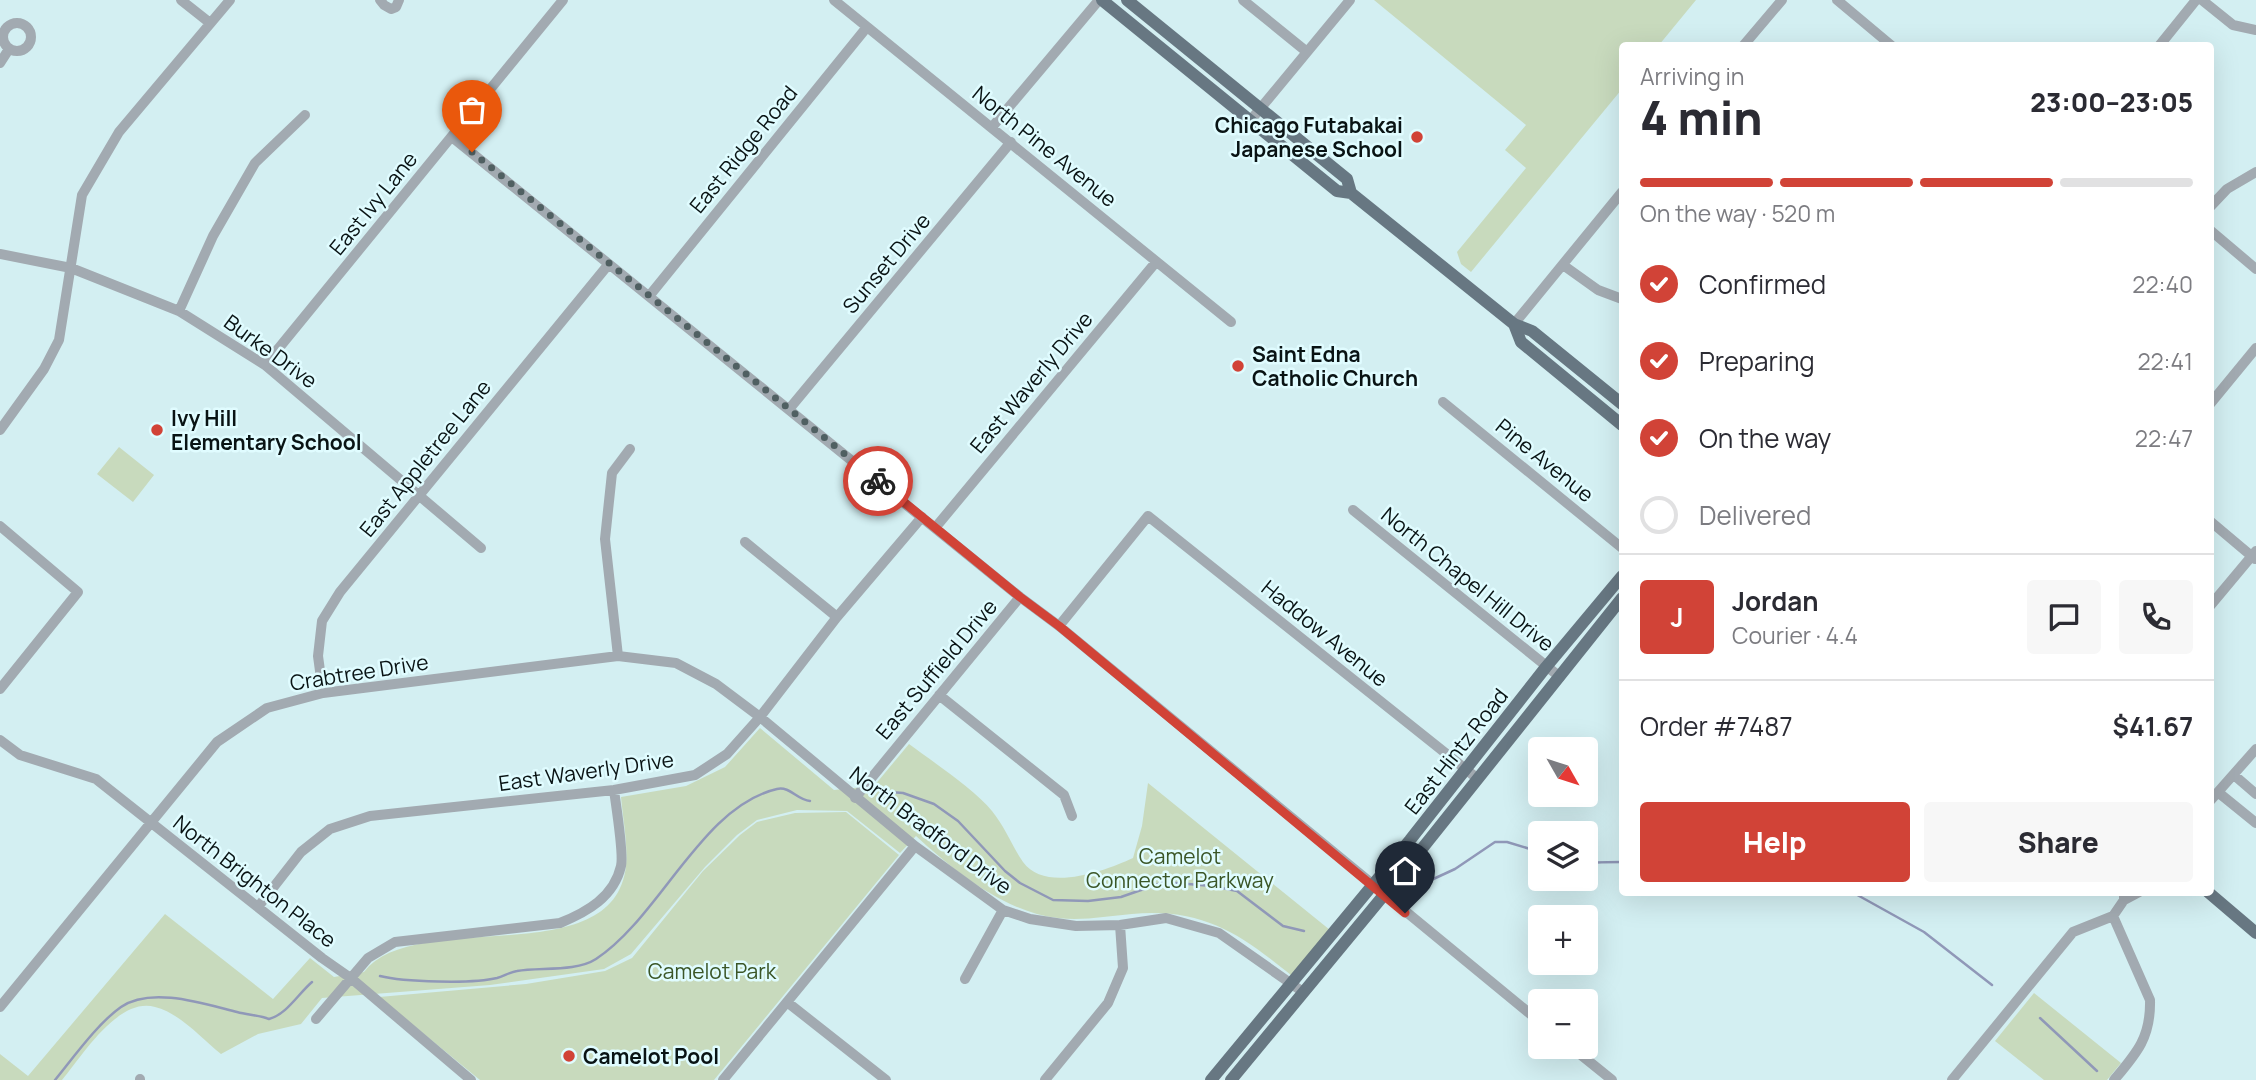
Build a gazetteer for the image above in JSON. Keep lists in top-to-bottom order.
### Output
{
  "streets": {
    "main road": ["East Hintz Road"],
    "street": [
      "North Pine Avenue",
      "East Ridge Road",
      "East Ivy Lane",
      "Sunset Drive",
      "Burke Drive",
      "East Waverly Drive",
      "East Appletree Lane",
      "Pine Avenue",
      "North Chapel Hill Drive",
      "Haddow Avenue",
      "East Suffield Drive",
      "Crabtree Drive",
      "North Bradford Drive",
      "North Brighton Place"
    ]
  },
  "crossings": [
    ["North Pine Avenue", "East Ridge Road"],
    ["North Pine Avenue", "Sunset Drive"],
    ["North Pine Avenue", "East Waverly Drive"],
    ["East Ivy Lane", "Burke Drive"],
    ["Burke Drive", "East Appletree Lane"],
    ["East Waverly Drive", "Crabtree Drive"],
    ["East Waverly Drive", "North Bradford Drive"],
    ["East Waverly Drive", "North Brighton Place"],
    ["East Appletree Lane", "Crabtree Drive"],
    ["North Chapel Hill Drive", "East Hintz Road"],
    ["Haddow Avenue", "East Hintz Road"],
    ["East Suffield Drive", "North Bradford Drive"],
    ["Crabtree Drive", "North Bradford Drive"],
    ["Crabtree Drive", "North Brighton Place"],
    ["East Hintz Road", "North Bradford Drive"]
  ],
  "parks": ["Camelot Connector Parkway", "Camelot Park"],
  "places": [
    "Chicago Futabakai Japanese School",
    "Saint Edna Catholic Church",
    "Ivy Hill Elementary School",
    "Camelot Pool"
  ],
  "north": "bottom right",
  "page": {
    "heading": ["4 min", "Arriving in", "23:00–23:05"],
    "panel": [
      "Jordan",
      "Courier · 4.4",
      "Order #7487",
      "$41.67"
    ],
    "bar": "On the way · 520 m",
    "list": [
      ["Confirmed", "22:40"],
      ["Preparing", "22:41"],
      ["On the way", "22:47"],
      "Delivered"
    ],
    "round": "J",
    "map_buttons": ["+", "−"],
    "buttons": ["Help", "Share"]
  }
}
